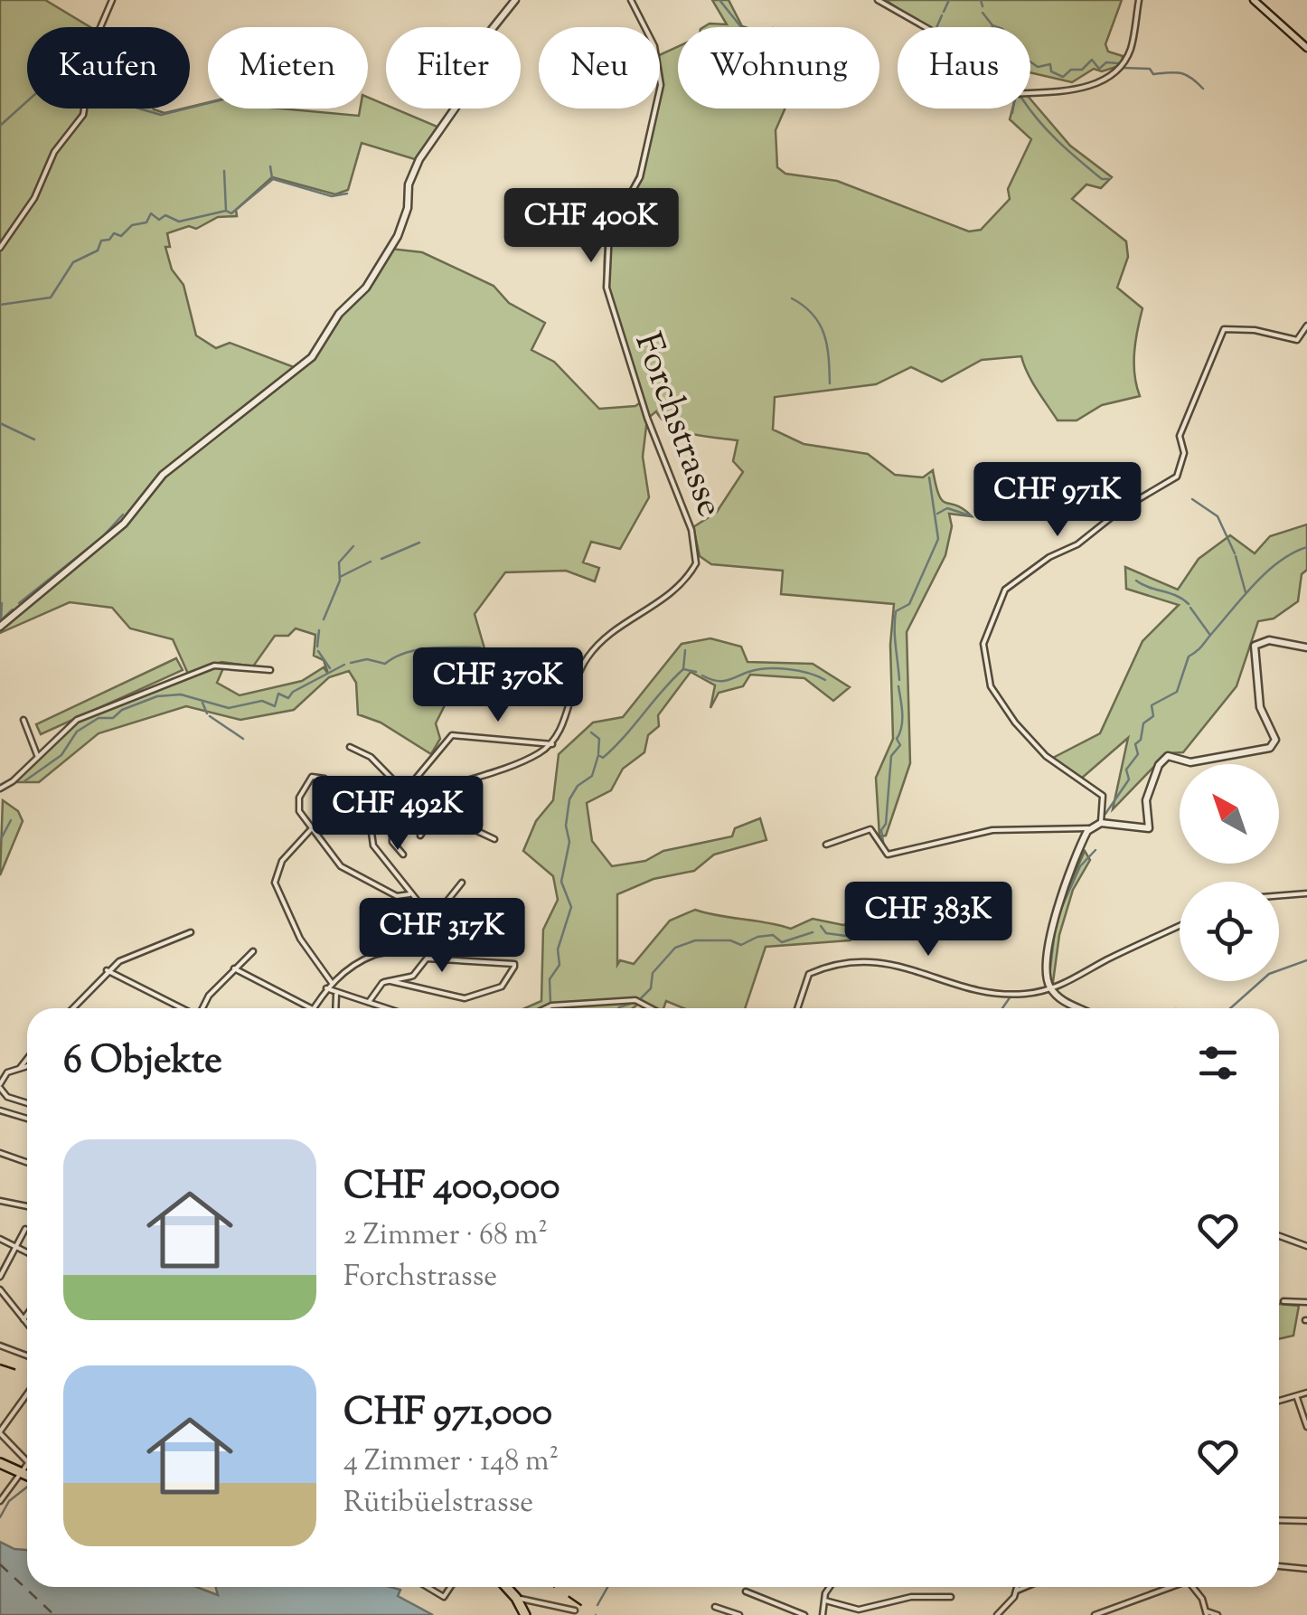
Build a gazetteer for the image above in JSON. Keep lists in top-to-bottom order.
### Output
{
  "streets": {
    "street": ["Forchstrasse"]
  },
  "north": "top left",
  "page": {
    "chip": [
      "Kaufen",
      "Mieten",
      "Filter",
      "Neu",
      "Wohnung",
      "Haus"
    ],
    "price": [
      "CHF 400K",
      "CHF 971K",
      "CHF 370K",
      "CHF 492K",
      "CHF 383K",
      "CHF 317K"
    ],
    "heading": "6 Objekte",
    "list": [
      {
        "name": "CHF 400,000",
        "note": "2 Zimmer · 68 m² · Forchstrasse"
      },
      {
        "name": "CHF 971,000",
        "note": "4 Zimmer · 148 m² · Rütibüelstrasse"
      }
    ]
  }
}
